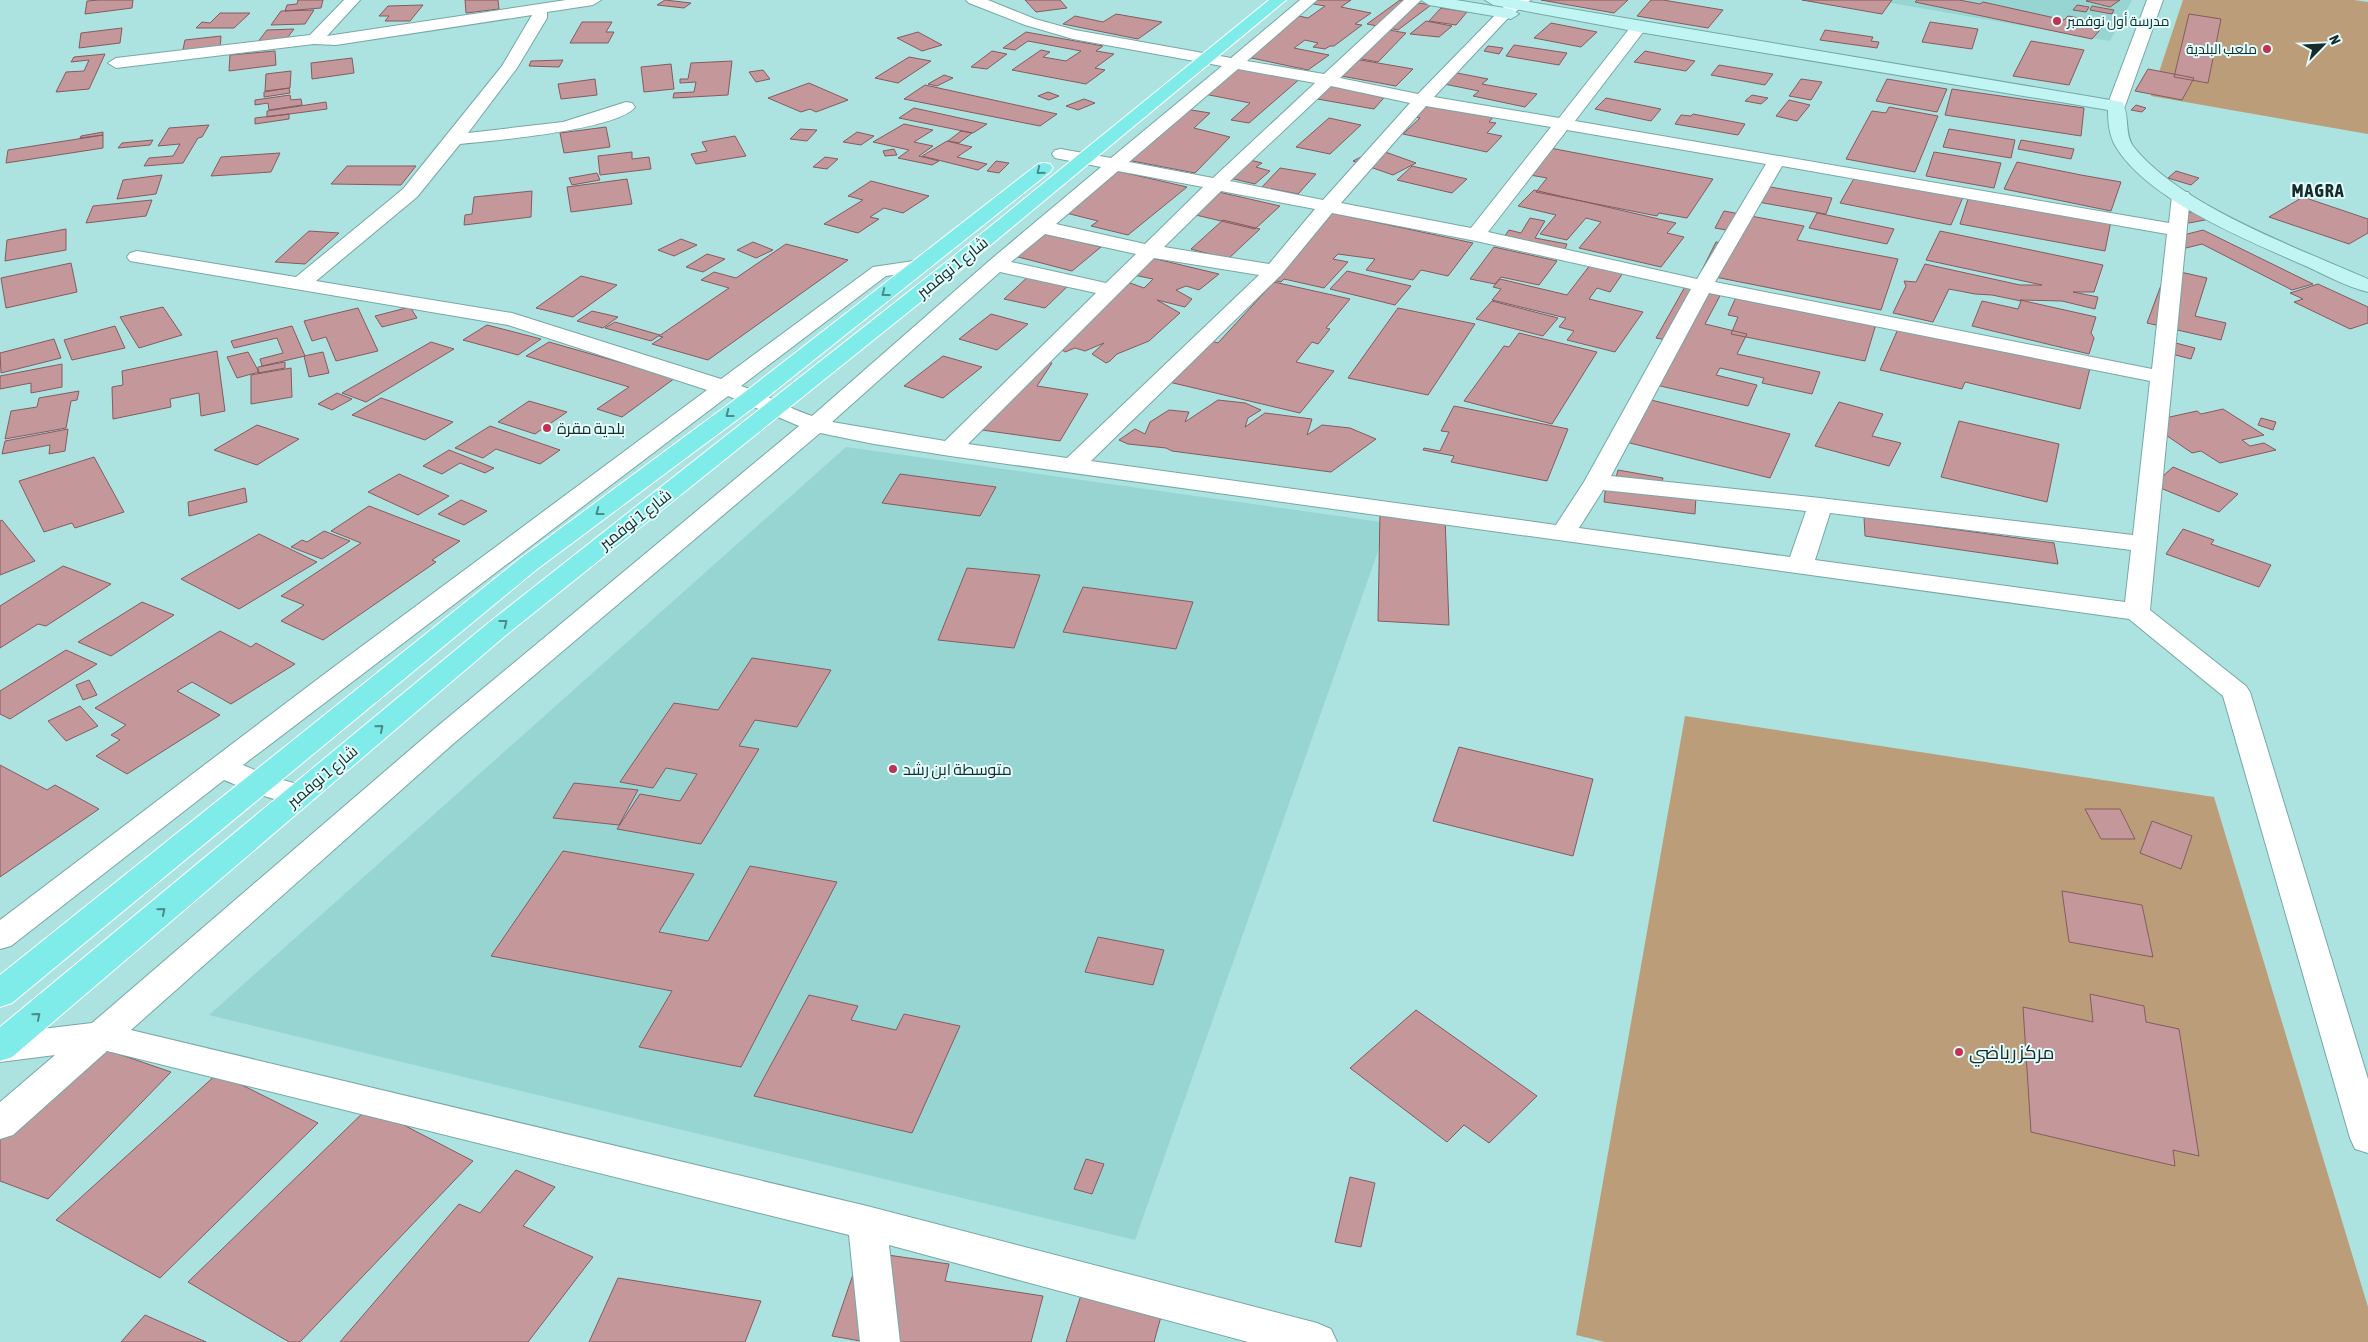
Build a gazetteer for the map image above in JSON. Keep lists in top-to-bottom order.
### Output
{
  "streets": {
    "main road": ["شارع 1 نوفمبر"]
  },
  "districts": ["MAGRA"],
  "places": [
    "مدرسة أول نوفمبر",
    "ملعب البلدية",
    "بلدية مقرة",
    "متوسطة ابن رشد",
    "مركز رياضي"
  ],
  "north": "top right"
}
